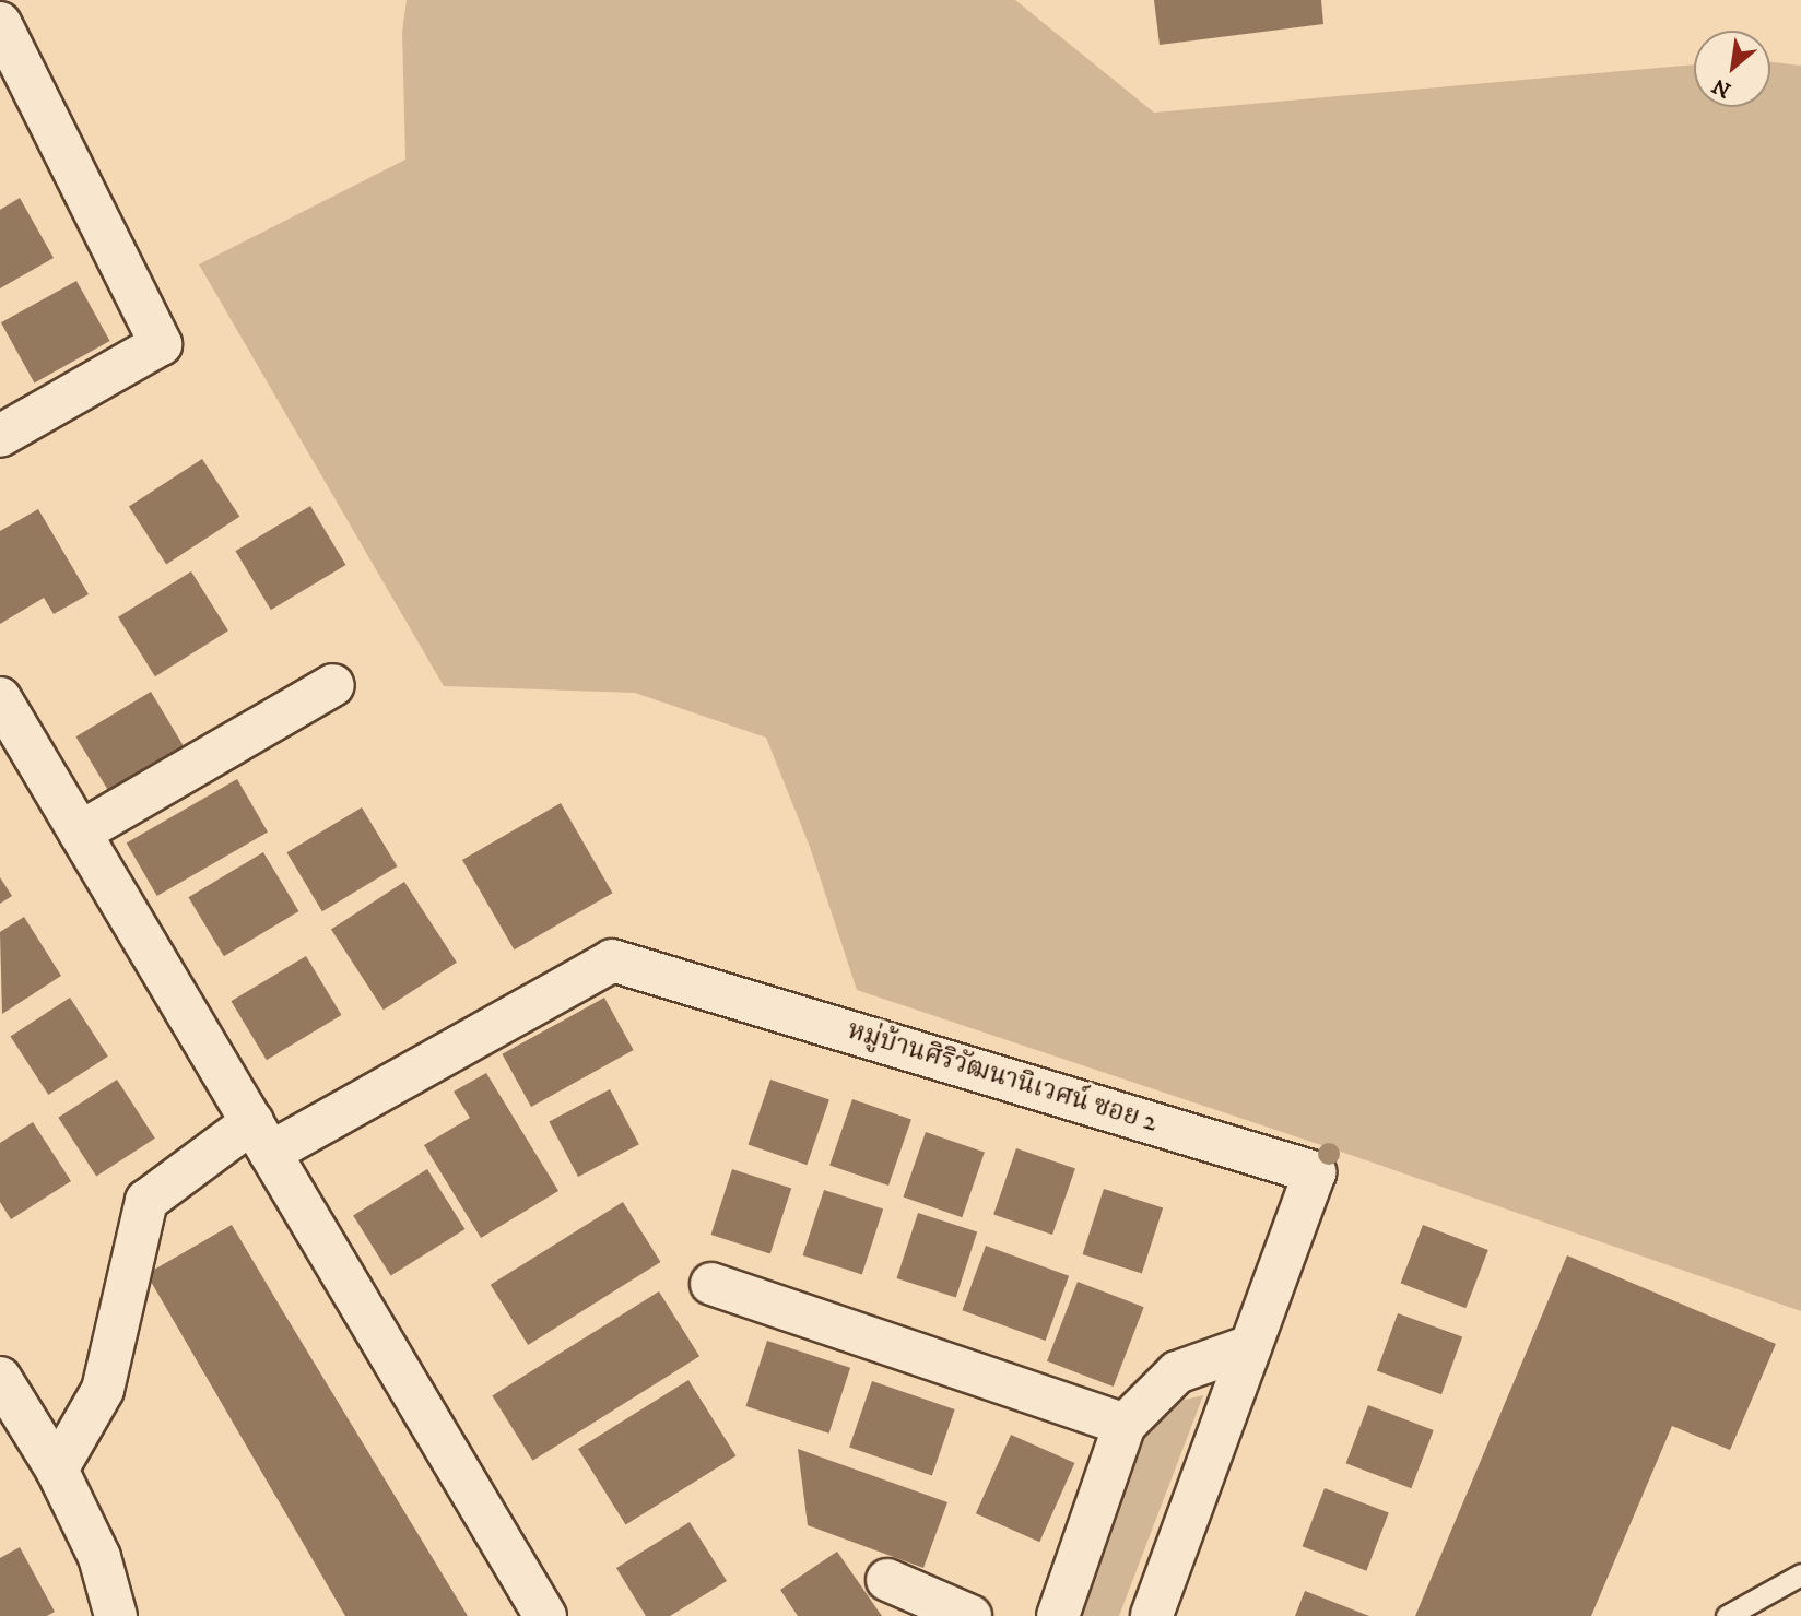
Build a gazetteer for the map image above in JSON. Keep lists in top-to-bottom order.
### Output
{
  "streets": {
    "street": ["หมู่บ้านศิริวัฒนานิเวศน์ ซอย 2"]
  },
  "north": "bottom left"
}
